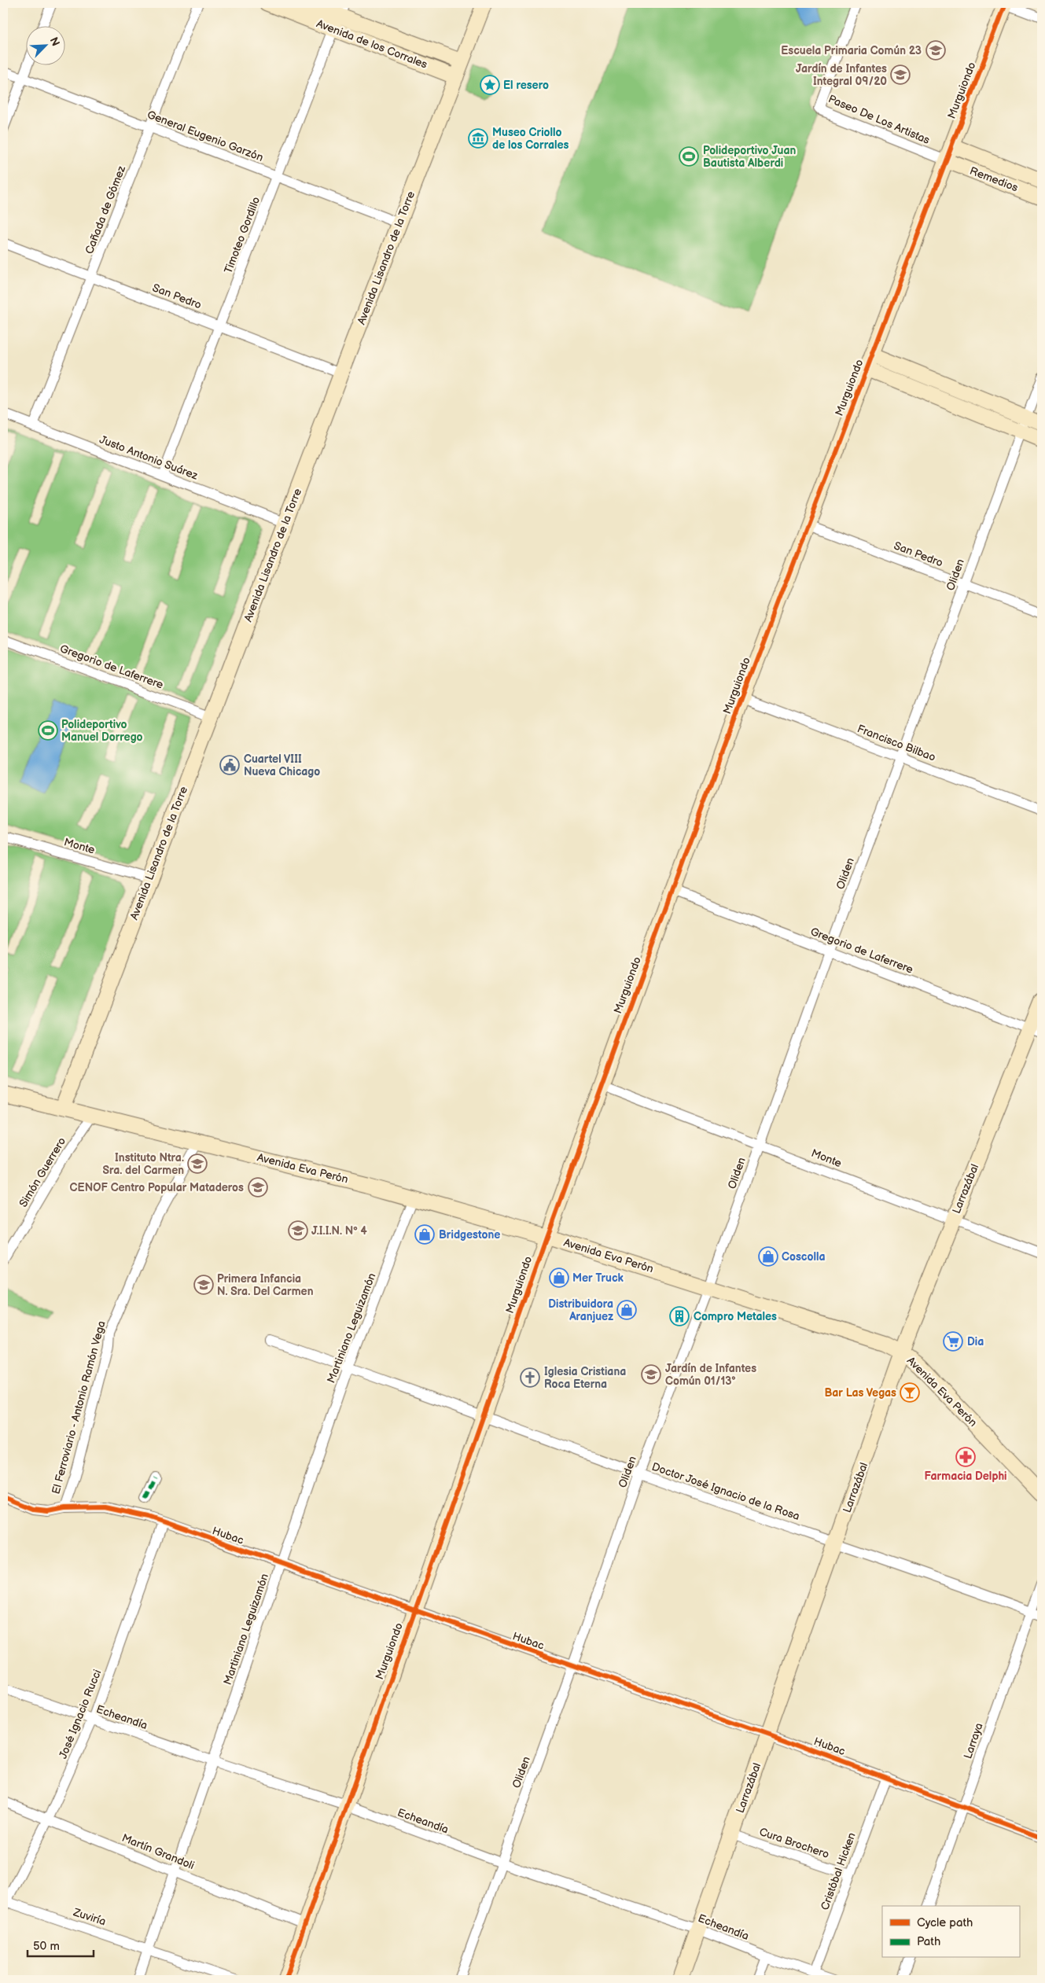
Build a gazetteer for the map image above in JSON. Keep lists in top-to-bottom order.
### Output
{
  "streets": {
    "street": [
      "Avenida de los Corrales",
      "Murguiondo",
      "Paseo De Los Artistas",
      "General Eugenio Garzón",
      "Remedios",
      "Cañada de Gómez",
      "Timoteo Gordillo",
      "Avenida Lisandro de la Torre",
      "San Pedro",
      "Justo Antonio Suárez",
      "Oliden",
      "Gregorio de Laferrere",
      "Francisco Bilbao",
      "Monte",
      "Avenida Eva Perón",
      "Simón Guerrero",
      "Larrazábal",
      "Martiniano Leguizamón",
      "El Ferroviario - Antonio Ramón Vega",
      "Doctor José Ignacio de la Rosa",
      "Hubac",
      "José Ignacio Rucci",
      "Echeandía",
      "Larraya",
      "Cura Brochero",
      "Martín Grandoli",
      "Cristóbal Hicken",
      "Zuviría"
    ]
  },
  "crossings": [
    ["Avenida de los Corrales", "Timoteo Gordillo"],
    ["Avenida de los Corrales", "Avenida Lisandro de la Torre"],
    ["Murguiondo", "Paseo De Los Artistas"],
    ["Murguiondo", "Remedios"],
    ["Murguiondo", "San Pedro"],
    ["Murguiondo", "Gregorio de Laferrere"],
    ["Murguiondo", "Francisco Bilbao"],
    ["Murguiondo", "Monte"],
    ["Murguiondo", "Avenida Eva Perón"],
    ["Murguiondo", "Doctor José Ignacio de la Rosa"],
    ["Murguiondo", "Hubac"],
    ["Murguiondo", "Echeandía"],
    ["Murguiondo", "Martín Grandoli"],
    ["Paseo De Los Artistas", "Remedios"],
    ["General Eugenio Garzón", "Cañada de Gómez"],
    ["General Eugenio Garzón", "Timoteo Gordillo"],
    ["General Eugenio Garzón", "Avenida Lisandro de la Torre"],
    ["Cañada de Gómez", "San Pedro"],
    ["Cañada de Gómez", "Justo Antonio Suárez"],
    ["Timoteo Gordillo", "San Pedro"],
    ["Timoteo Gordillo", "Justo Antonio Suárez"],
    ["Avenida Lisandro de la Torre", "San Pedro"],
    ["Avenida Lisandro de la Torre", "Justo Antonio Suárez"],
    ["Avenida Lisandro de la Torre", "Gregorio de Laferrere"],
    ["Avenida Lisandro de la Torre", "Monte"],
    ["Avenida Lisandro de la Torre", "Avenida Eva Perón"],
    ["San Pedro", "Oliden"],
    ["Oliden", "Gregorio de Laferrere"],
    ["Oliden", "Francisco Bilbao"],
    ["Oliden", "Monte"],
    ["Oliden", "Avenida Eva Perón"],
    ["Oliden", "Doctor José Ignacio de la Rosa"],
    ["Oliden", "Hubac"],
    ["Oliden", "Echeandía"],
    ["Gregorio de Laferrere", "Larrazábal"],
    ["Monte", "Larrazábal"],
    ["Avenida Eva Perón", "Simón Guerrero"],
    ["Avenida Eva Perón", "Larrazábal"],
    ["Avenida Eva Perón", "Martiniano Leguizamón"],
    ["Avenida Eva Perón", "El Ferroviario - Antonio Ramón Vega"],
    ["Larrazábal", "Doctor José Ignacio de la Rosa"],
    ["Larrazábal", "Hubac"],
    ["Larrazábal", "Echeandía"],
    ["Larrazábal", "Cura Brochero"],
    ["Martiniano Leguizamón", "Doctor José Ignacio de la Rosa"],
    ["Martiniano Leguizamón", "Hubac"],
    ["Martiniano Leguizamón", "Echeandía"],
    ["Martiniano Leguizamón", "Martín Grandoli"],
    ["Martiniano Leguizamón", "Zuviría"],
    ["El Ferroviario - Antonio Ramón Vega", "Hubac"],
    ["Doctor José Ignacio de la Rosa", "Larraya"],
    ["Hubac", "José Ignacio Rucci"],
    ["Hubac", "Larraya"],
    ["Hubac", "Cristóbal Hicken"],
    ["José Ignacio Rucci", "Echeandía"],
    ["José Ignacio Rucci", "Martín Grandoli"],
    ["José Ignacio Rucci", "Zuviría"],
    ["Echeandía", "Cristóbal Hicken"],
    ["Cura Brochero", "Cristóbal Hicken"]
  ],
  "places": {
    "school or university": [
      "Escuela Primaria Común 23",
      "Jardín de Infantes Integral 09/20",
      "Instituto Ntra. Sra. del Carmen",
      "CENOF Centro Popular Mataderos",
      "J.I.I.N. Nº 4",
      "Primera Infancia N. Sra. Del Carmen",
      "Jardín de Infantes Común 01/13°"
    ],
    "place": ["El resero"],
    "museum": ["Museo Criollo de los Corrales"],
    "sports": ["Polideportivo Juan Bautista Alberdi", "Polideportivo Manuel Dorrego"],
    "public building": ["Cuartel VIII Nueva Chicago"],
    "shop": [
      "Bridgestone",
      "Coscolla",
      "Mer Truck",
      "Distribuidora Aranjuez"
    ],
    "building": ["Compro Metales"],
    "supermarket": ["Dia"],
    "church": ["Iglesia Cristiana Roca Eterna"],
    "bar": ["Bar Las Vegas"],
    "pharmacy": ["Farmacia Delphi"]
  },
  "legend": ["Cycle path", "Path"],
  "scale_bar": "50 m",
  "north": "top right"
}
